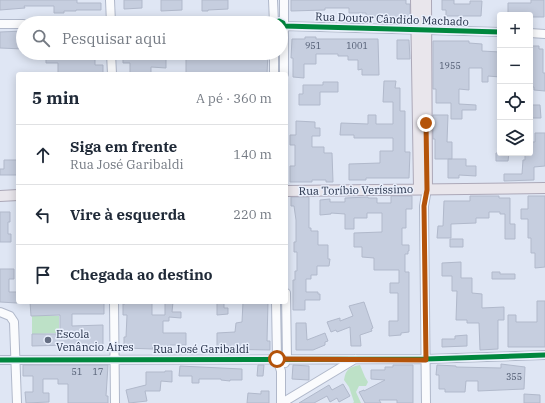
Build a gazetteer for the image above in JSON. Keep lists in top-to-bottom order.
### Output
{
  "streets": {
    "main road": ["Rua Toríbio Veríssimo"],
    "street": ["Rua Doutor Cândido Machado", "Rua José Garibaldi"]
  },
  "places": ["Escola Venâncio Aires"],
  "house_numbers": [
    "951",
    "1001",
    "1955",
    "51",
    "17",
    "355"
  ],
  "page": {
    "map_buttons": ["+", "−"],
    "search": "Pesquisar aqui",
    "heading": ["5 min", "A pé · 360 m"],
    "list": [
      ["Siga em frente", "Rua José Garibaldi", "140 m"],
      ["Vire à esquerda", "220 m"],
      "Chegada ao destino"
    ]
  }
}
